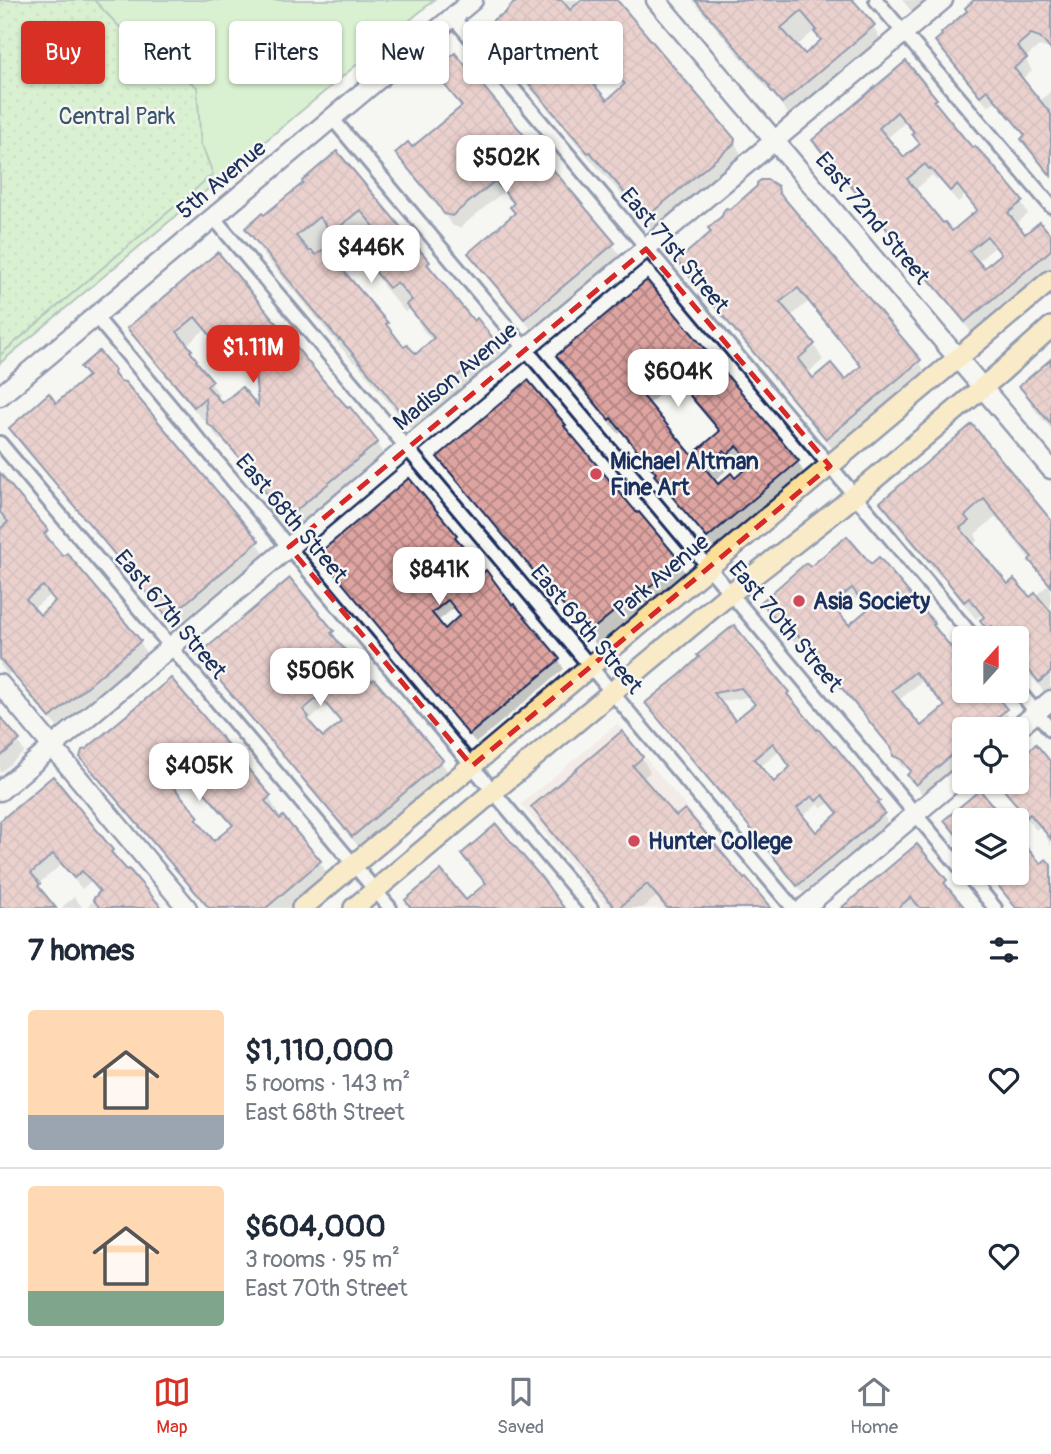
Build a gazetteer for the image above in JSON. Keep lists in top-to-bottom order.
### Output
{
  "streets": {
    "main road": [
      "5th Avenue",
      "East 72nd Street",
      "Madison Avenue",
      "Park Avenue"
    ],
    "street": [
      "East 71st Street",
      "East 68th Street",
      "East 67th Street",
      "East 70th Street",
      "East 69th Street"
    ]
  },
  "crossings": [
    ["5th Avenue", "East 71st Street"],
    ["5th Avenue", "East 68th Street"],
    ["5th Avenue", "East 70th Street"],
    ["5th Avenue", "East 69th Street"],
    ["East 72nd Street", "Madison Avenue"],
    ["East 72nd Street", "Park Avenue"],
    ["East 71st Street", "Madison Avenue"],
    ["East 71st Street", "Park Avenue"],
    ["Madison Avenue", "East 68th Street"],
    ["Madison Avenue", "East 67th Street"],
    ["Madison Avenue", "East 70th Street"],
    ["Madison Avenue", "East 69th Street"],
    ["East 68th Street", "Park Avenue"],
    ["Park Avenue", "East 67th Street"],
    ["Park Avenue", "East 70th Street"],
    ["Park Avenue", "East 69th Street"]
  ],
  "parks": ["Central Park"],
  "places": ["Michael Altman Fine Art", "Asia Society", "Hunter College"],
  "north": "top",
  "page": {
    "chip": [
      "Buy",
      "Rent",
      "Filters",
      "New",
      "Apartment"
    ],
    "price": [
      "$502K",
      "$446K",
      "$1.11M",
      "$604K",
      "$841K",
      "$506K",
      "$405K"
    ],
    "heading": "7 homes",
    "list": [
      {
        "name": "$1,110,000",
        "note": "5 rooms · 143 m² · East 68th Street"
      },
      {
        "name": "$604,000",
        "note": "3 rooms · 95 m² · East 70th Street"
      }
    ],
    "tabs": ["Map", "Saved", "Home"]
  }
}
